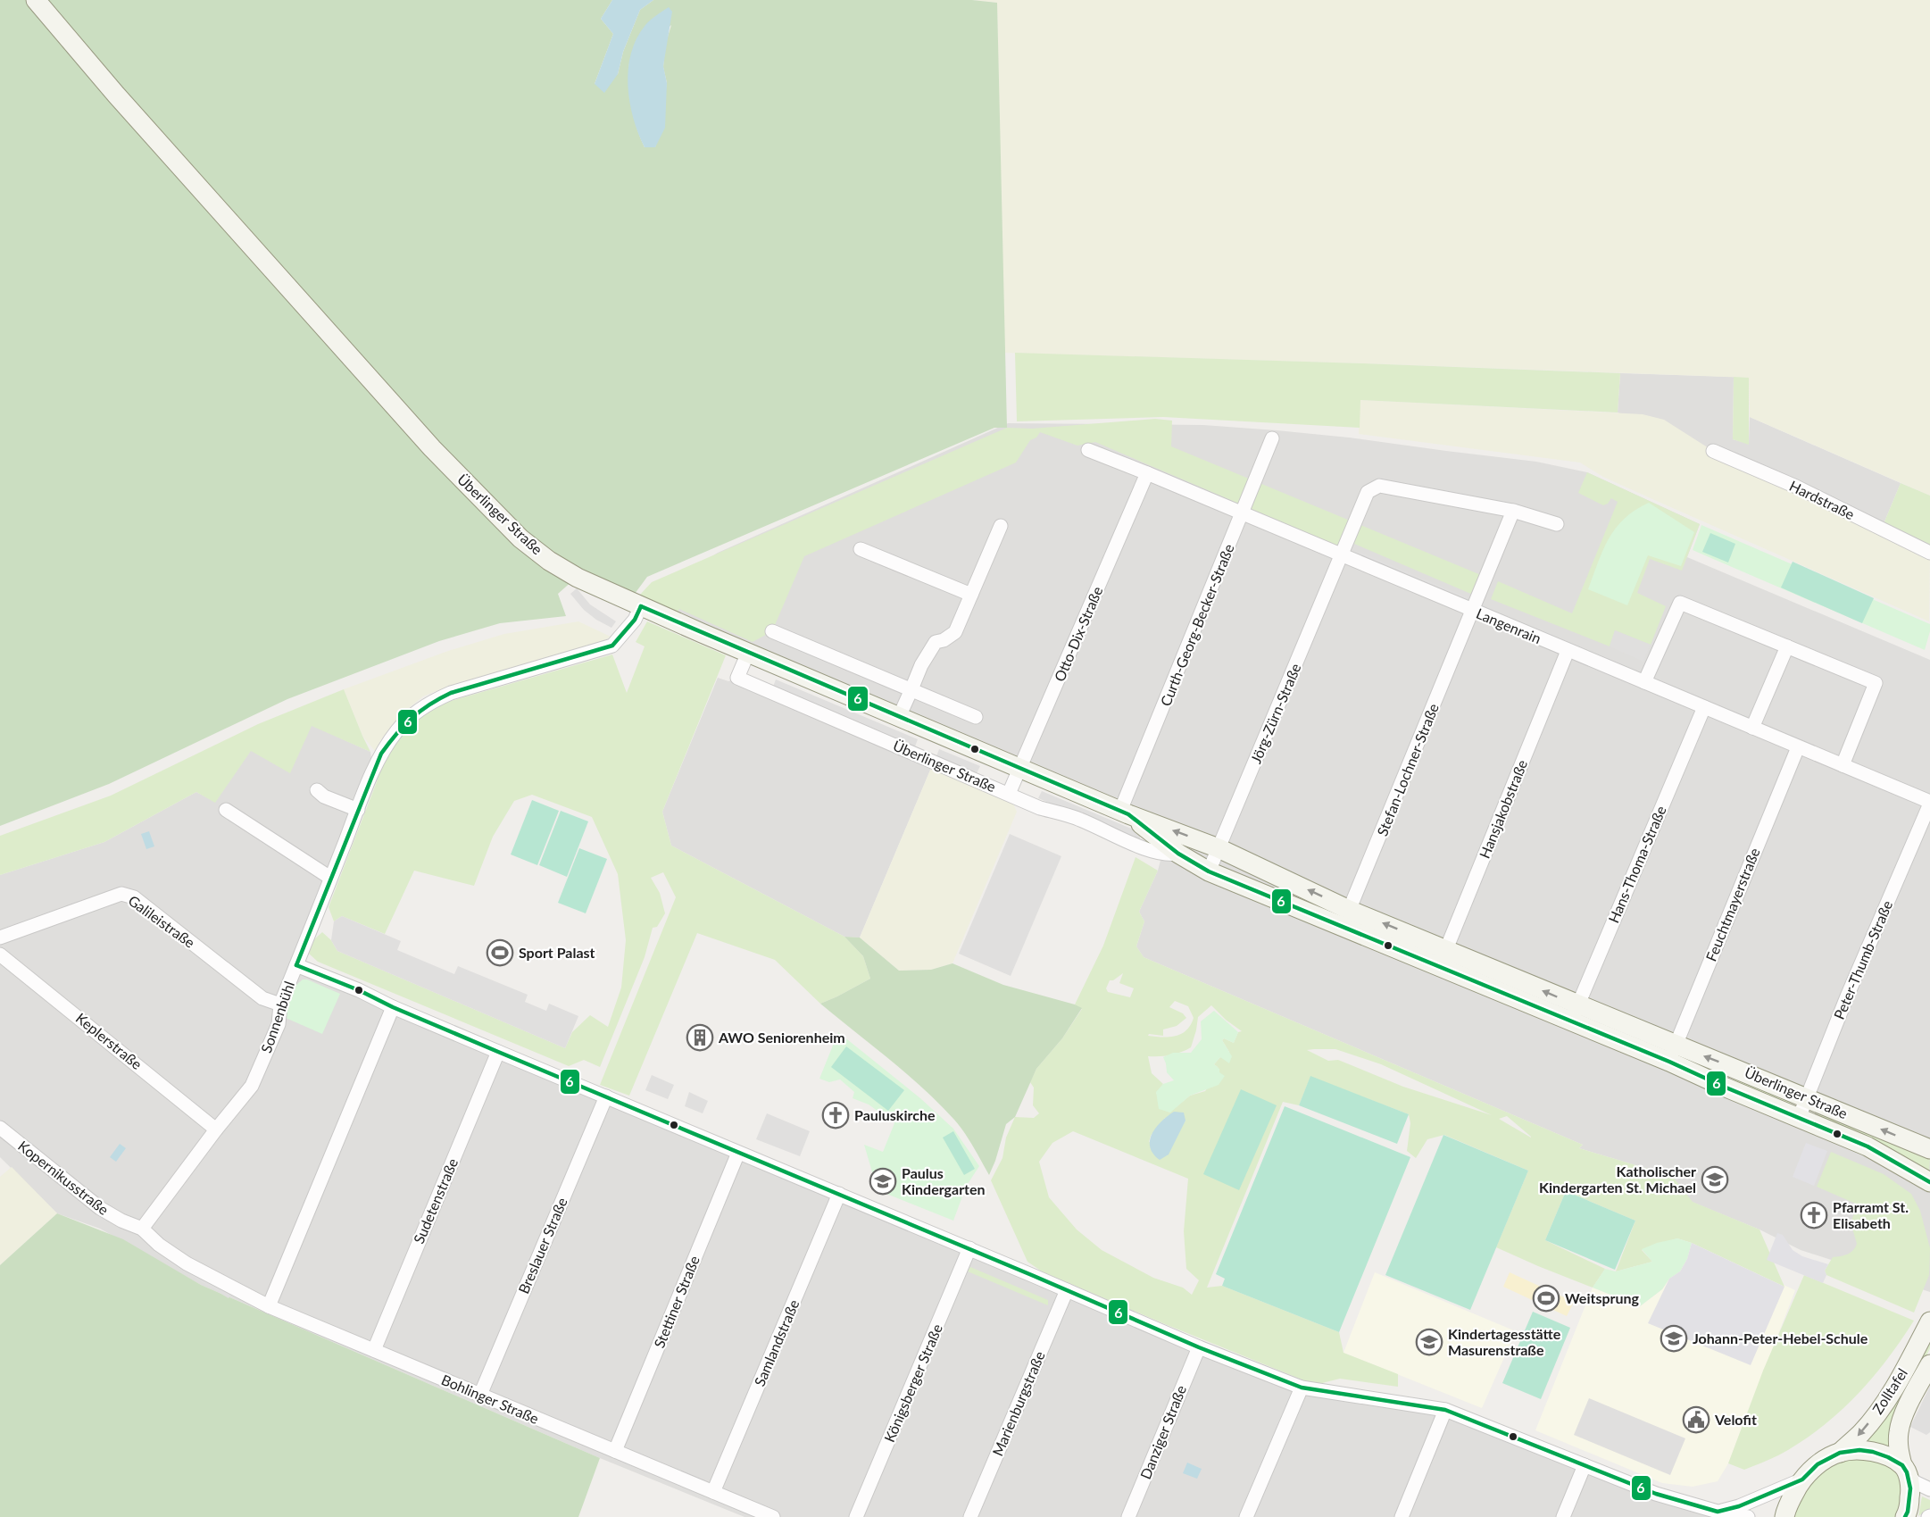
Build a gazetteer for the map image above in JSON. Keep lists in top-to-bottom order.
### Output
{
  "streets": {
    "street": [
      "Hardstraße",
      "Überlinger Straße",
      "Curth-Georg-Becker-Straße",
      "Langenrain",
      "Otto-Dix-Straße",
      "Jörg-Zürn-Straße",
      "Stefan-Lochner-Straße",
      "Hansjakobstraße",
      "Hans-Thoma-Straße",
      "Feuchtmayerstraße",
      "Galileistraße",
      "Peter-Thumb-Straße",
      "Sonnenbühl",
      "Keplerstraße",
      "Kopernikusstraße",
      "Sudetenstraße",
      "Breslauer Straße",
      "Stettiner Straße",
      "Samlandstraße",
      "Königsberger Straße",
      "Zolltafel",
      "Bohlinger Straße",
      "Marienburgstraße",
      "Danziger Straße"
    ]
  },
  "crossings": [
    ["Überlinger Straße", "Curth-Georg-Becker-Straße"],
    ["Überlinger Straße", "Otto-Dix-Straße"],
    ["Überlinger Straße", "Jörg-Zürn-Straße"],
    ["Überlinger Straße", "Stefan-Lochner-Straße"],
    ["Überlinger Straße", "Hansjakobstraße"],
    ["Überlinger Straße", "Hans-Thoma-Straße"],
    ["Überlinger Straße", "Feuchtmayerstraße"],
    ["Überlinger Straße", "Peter-Thumb-Straße"],
    ["Überlinger Straße", "Sonnenbühl"],
    ["Curth-Georg-Becker-Straße", "Langenrain"],
    ["Langenrain", "Otto-Dix-Straße"],
    ["Langenrain", "Jörg-Zürn-Straße"],
    ["Langenrain", "Stefan-Lochner-Straße"],
    ["Langenrain", "Hansjakobstraße"],
    ["Langenrain", "Hans-Thoma-Straße"],
    ["Langenrain", "Feuchtmayerstraße"],
    ["Langenrain", "Peter-Thumb-Straße"],
    ["Jörg-Zürn-Straße", "Stefan-Lochner-Straße"],
    ["Galileistraße", "Sonnenbühl"],
    ["Sonnenbühl", "Keplerstraße"],
    ["Sonnenbühl", "Kopernikusstraße"],
    ["Kopernikusstraße", "Bohlinger Straße"],
    ["Sudetenstraße", "Bohlinger Straße"],
    ["Breslauer Straße", "Bohlinger Straße"],
    ["Stettiner Straße", "Bohlinger Straße"],
    ["Samlandstraße", "Bohlinger Straße"]
  ],
  "one_way": ["Zolltafel"],
  "places": {
    "sports": ["Sport Palast", "Weitsprung"],
    "building": ["AWO Seniorenheim"],
    "church": ["Pauluskirche", "Pfarramt St. Elisabeth"],
    "school or university": [
      "Katholischer Kindergarten St. Michael",
      "Paulus Kindergarten",
      "Johann-Peter-Hebel-Schule",
      "Kindertagesstätte Masurenstraße"
    ],
    "public building": ["Velofit"]
  },
  "lines": ["transit line 6"]
}
